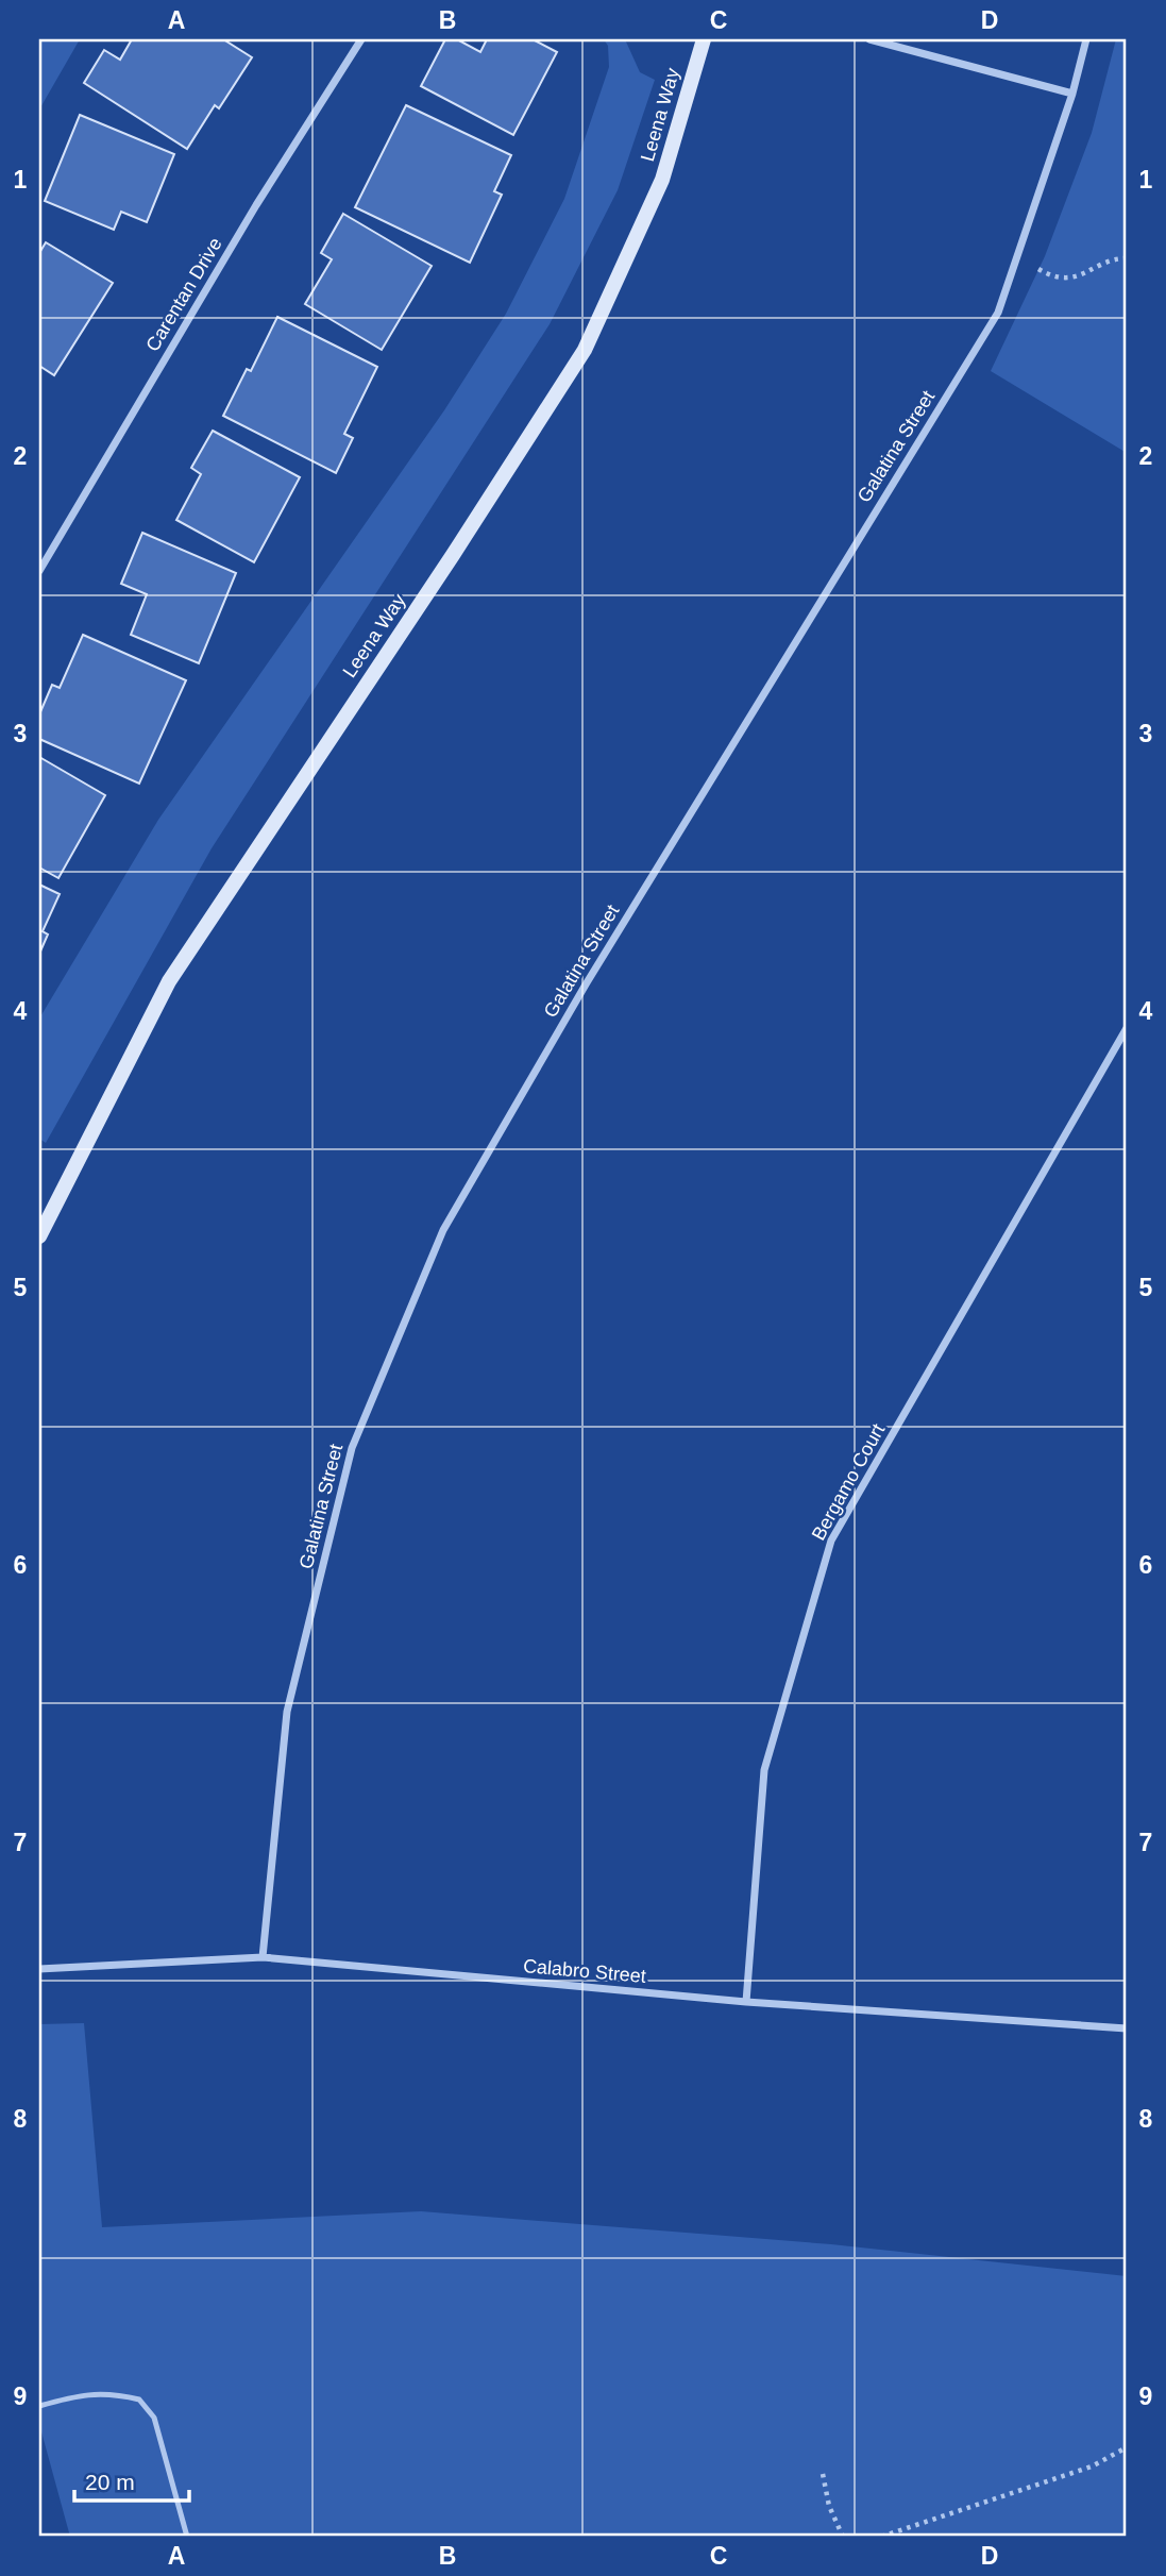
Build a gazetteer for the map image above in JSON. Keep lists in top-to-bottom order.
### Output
{
  "streets": {
    "street": [
      "Leena Way",
      "Carentan Drive",
      "Galatina Street",
      "Bergamo Court",
      "Calabro Street"
    ]
  },
  "crossings": [
    ["Galatina Street", "Calabro Street"],
    ["Bergamo Court", "Calabro Street"]
  ],
  "scale_bar": "20 m",
  "grid": {
    "columns": [
      "A",
      "B",
      "C",
      "D"
    ],
    "rows": [
      "1",
      "2",
      "3",
      "4",
      "5",
      "6",
      "7",
      "8",
      "9"
    ]
  }
}
